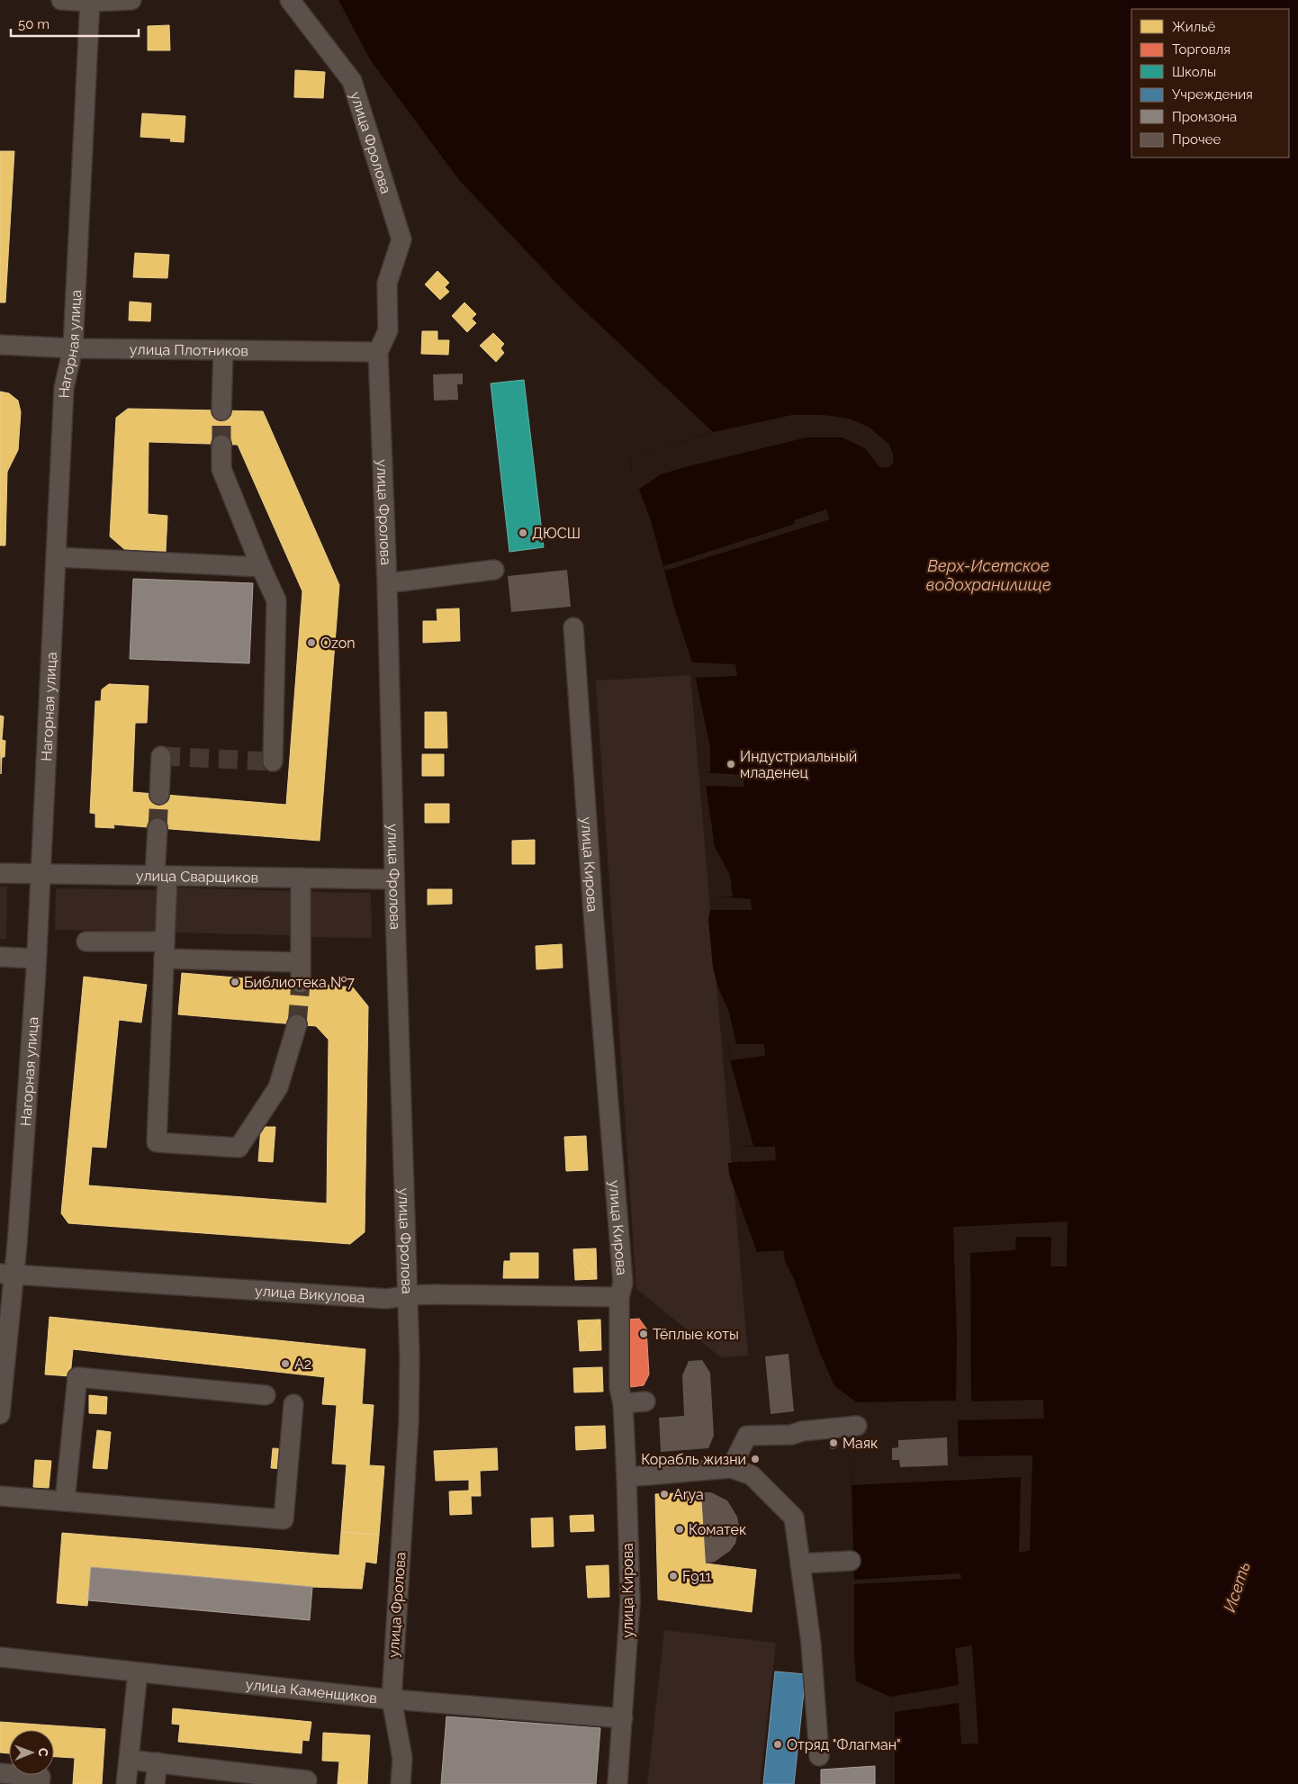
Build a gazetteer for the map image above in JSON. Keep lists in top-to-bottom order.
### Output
{
  "streets": {
    "street": [
      "улица Фролова",
      "Нагорная улица",
      "улица Плотников",
      "улица Кирова",
      "улица Сварщиков",
      "улица Викулова",
      "улица Каменщиков"
    ]
  },
  "crossings": [
    ["улица Фролова", "улица Плотников"],
    ["улица Фролова", "улица Сварщиков"],
    ["улица Фролова", "улица Викулова"],
    ["улица Фролова", "улица Каменщиков"],
    ["Нагорная улица", "улица Плотников"],
    ["Нагорная улица", "улица Сварщиков"],
    ["Нагорная улица", "улица Викулова"],
    ["улица Кирова", "улица Викулова"],
    ["улица Кирова", "улица Каменщиков"]
  ],
  "water": ["Верх-Исетское водохранилище", "Исеть"],
  "places": [
    "ДЮСШ",
    "Ozon",
    "Индустриальный младенец",
    "Библиотека №7",
    "Тёплые коты",
    "А2",
    "Маяк",
    "Корабль жизни",
    "Arya",
    "Коматек",
    "F911",
    "Отряд \"Флагман\""
  ],
  "legend": [
    "Жильё",
    "Торговля",
    "Школы",
    "Учреждения",
    "Промзона",
    "Прочее"
  ],
  "scale_bar": "50 m",
  "north": "right"
}
